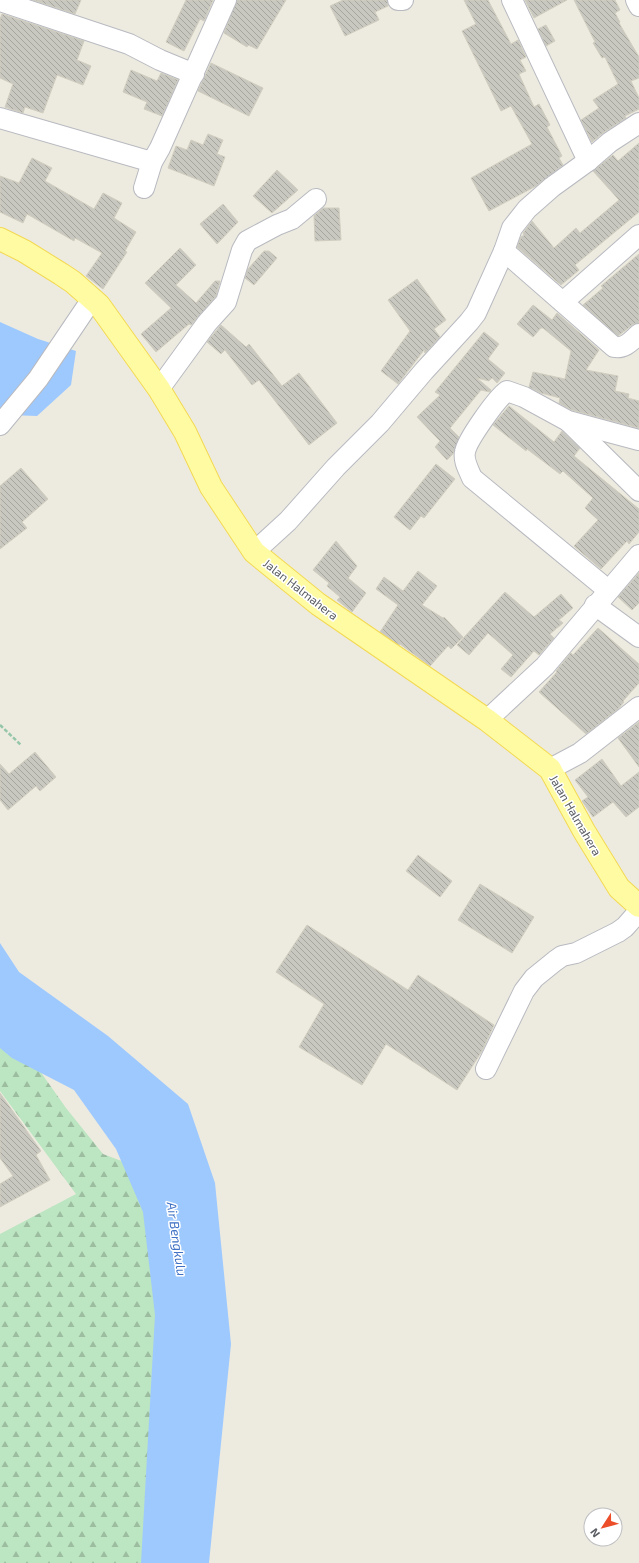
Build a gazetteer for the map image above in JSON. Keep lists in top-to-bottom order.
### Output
{
  "streets": {
    "main road": ["Jalan Halmahera"]
  },
  "water": ["Air Bengkulu"],
  "north": "bottom left"
}
